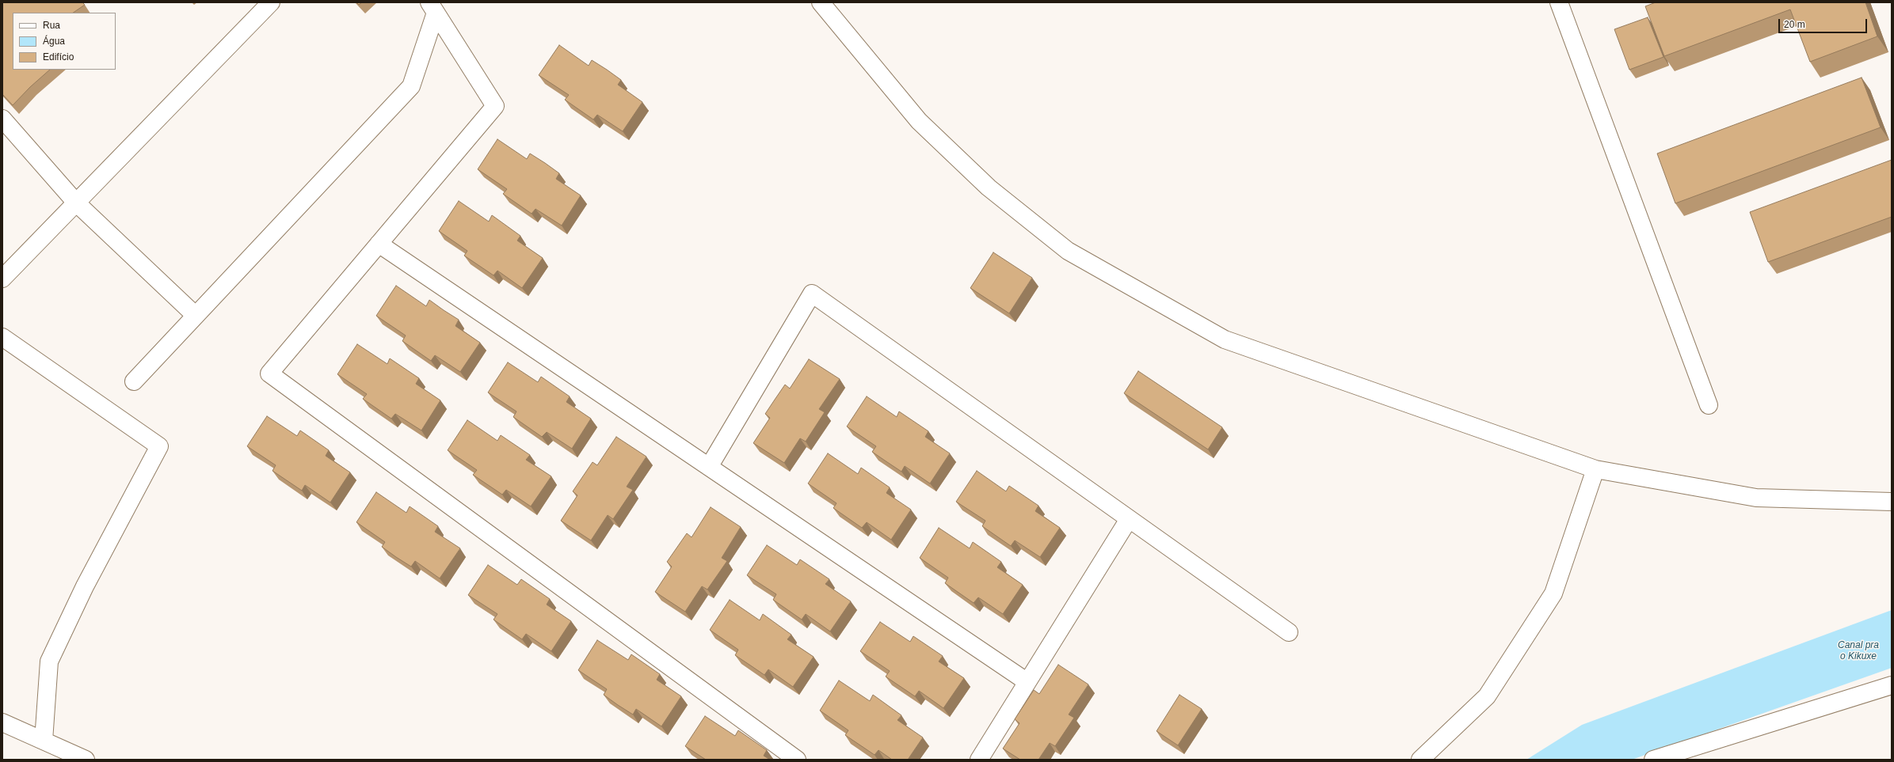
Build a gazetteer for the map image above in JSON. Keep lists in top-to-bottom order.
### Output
{
  "water": ["Canal pra o Kikuxe"],
  "legend": ["Rua", "Água", "Edifício"],
  "scale_bar": "20 m"
}
